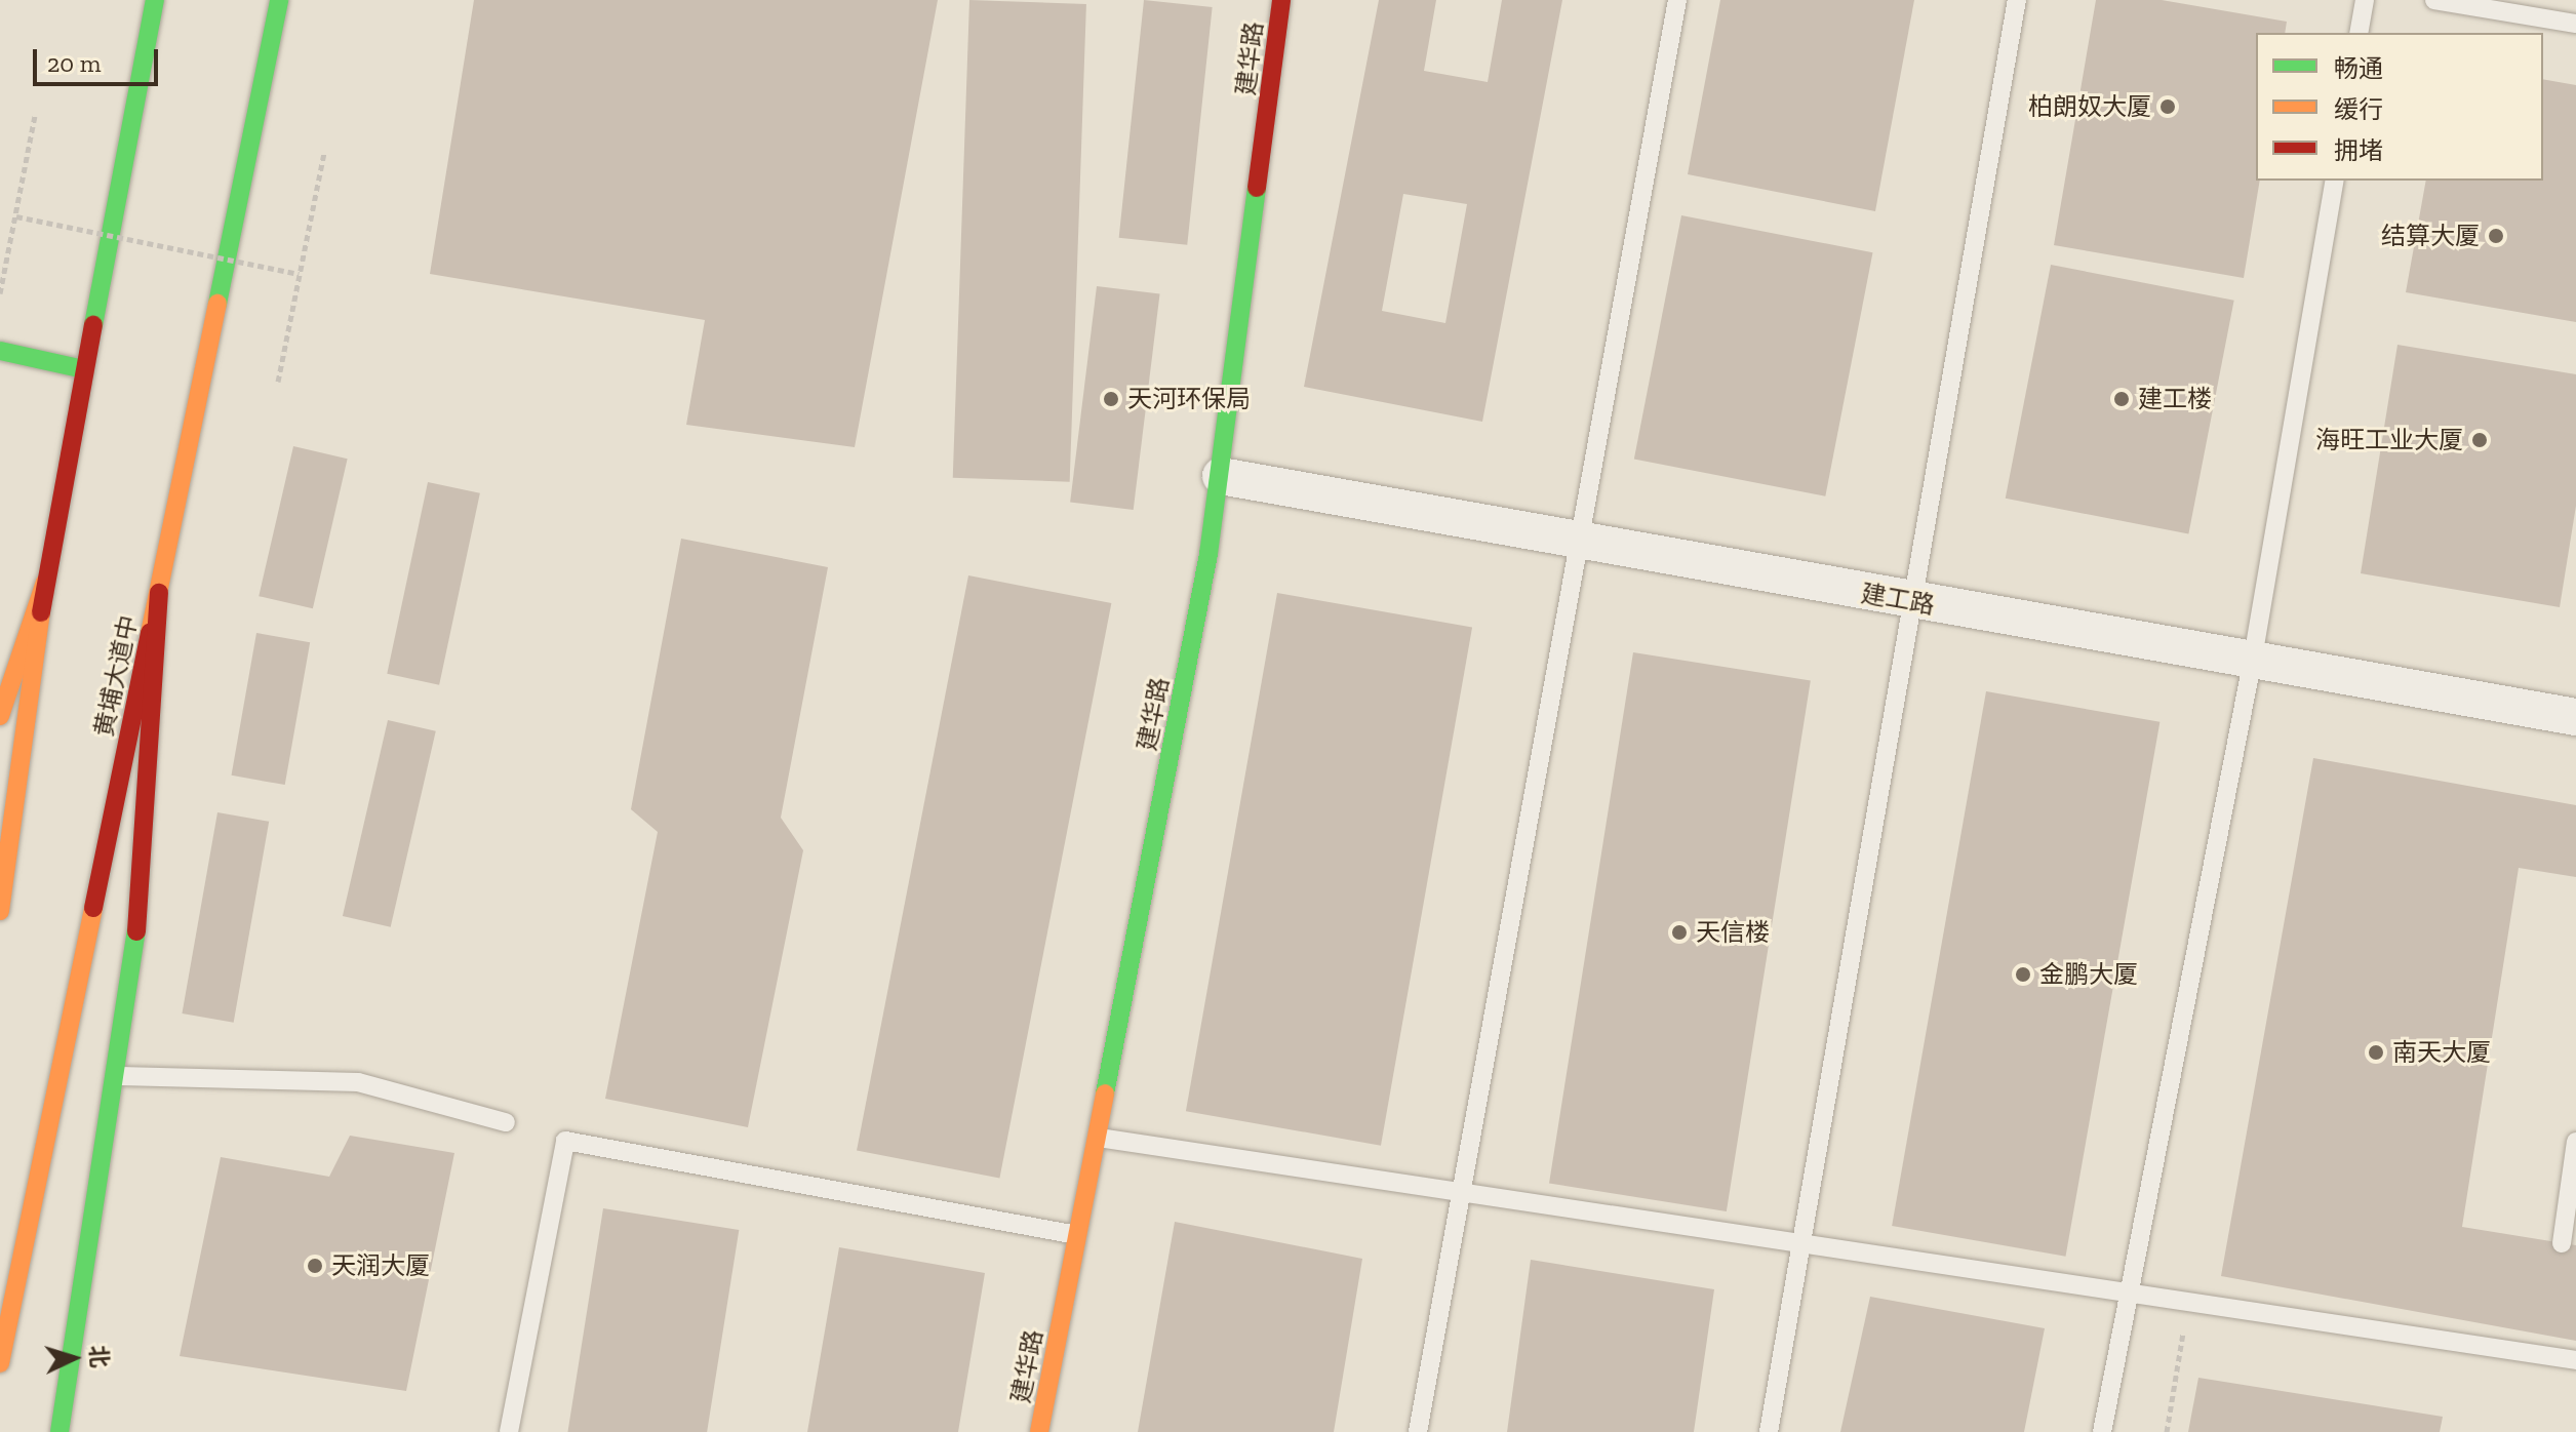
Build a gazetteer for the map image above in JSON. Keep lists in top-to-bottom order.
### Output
{
  "streets": {
    "main road": ["建华路", "黄埔大道中"],
    "street": ["建工路"]
  },
  "crossings": [
    ["建华路", "建工路"]
  ],
  "places": [
    "柏朗奴大厦",
    "结算大厦",
    "天河环保局",
    "建工楼",
    "海旺工业大厦",
    "天信楼",
    "金鹏大厦",
    "南天大厦",
    "天润大厦"
  ],
  "legend": ["畅通", "缓行", "拥堵"],
  "scale_bar": "20 m",
  "north": "right"
}
